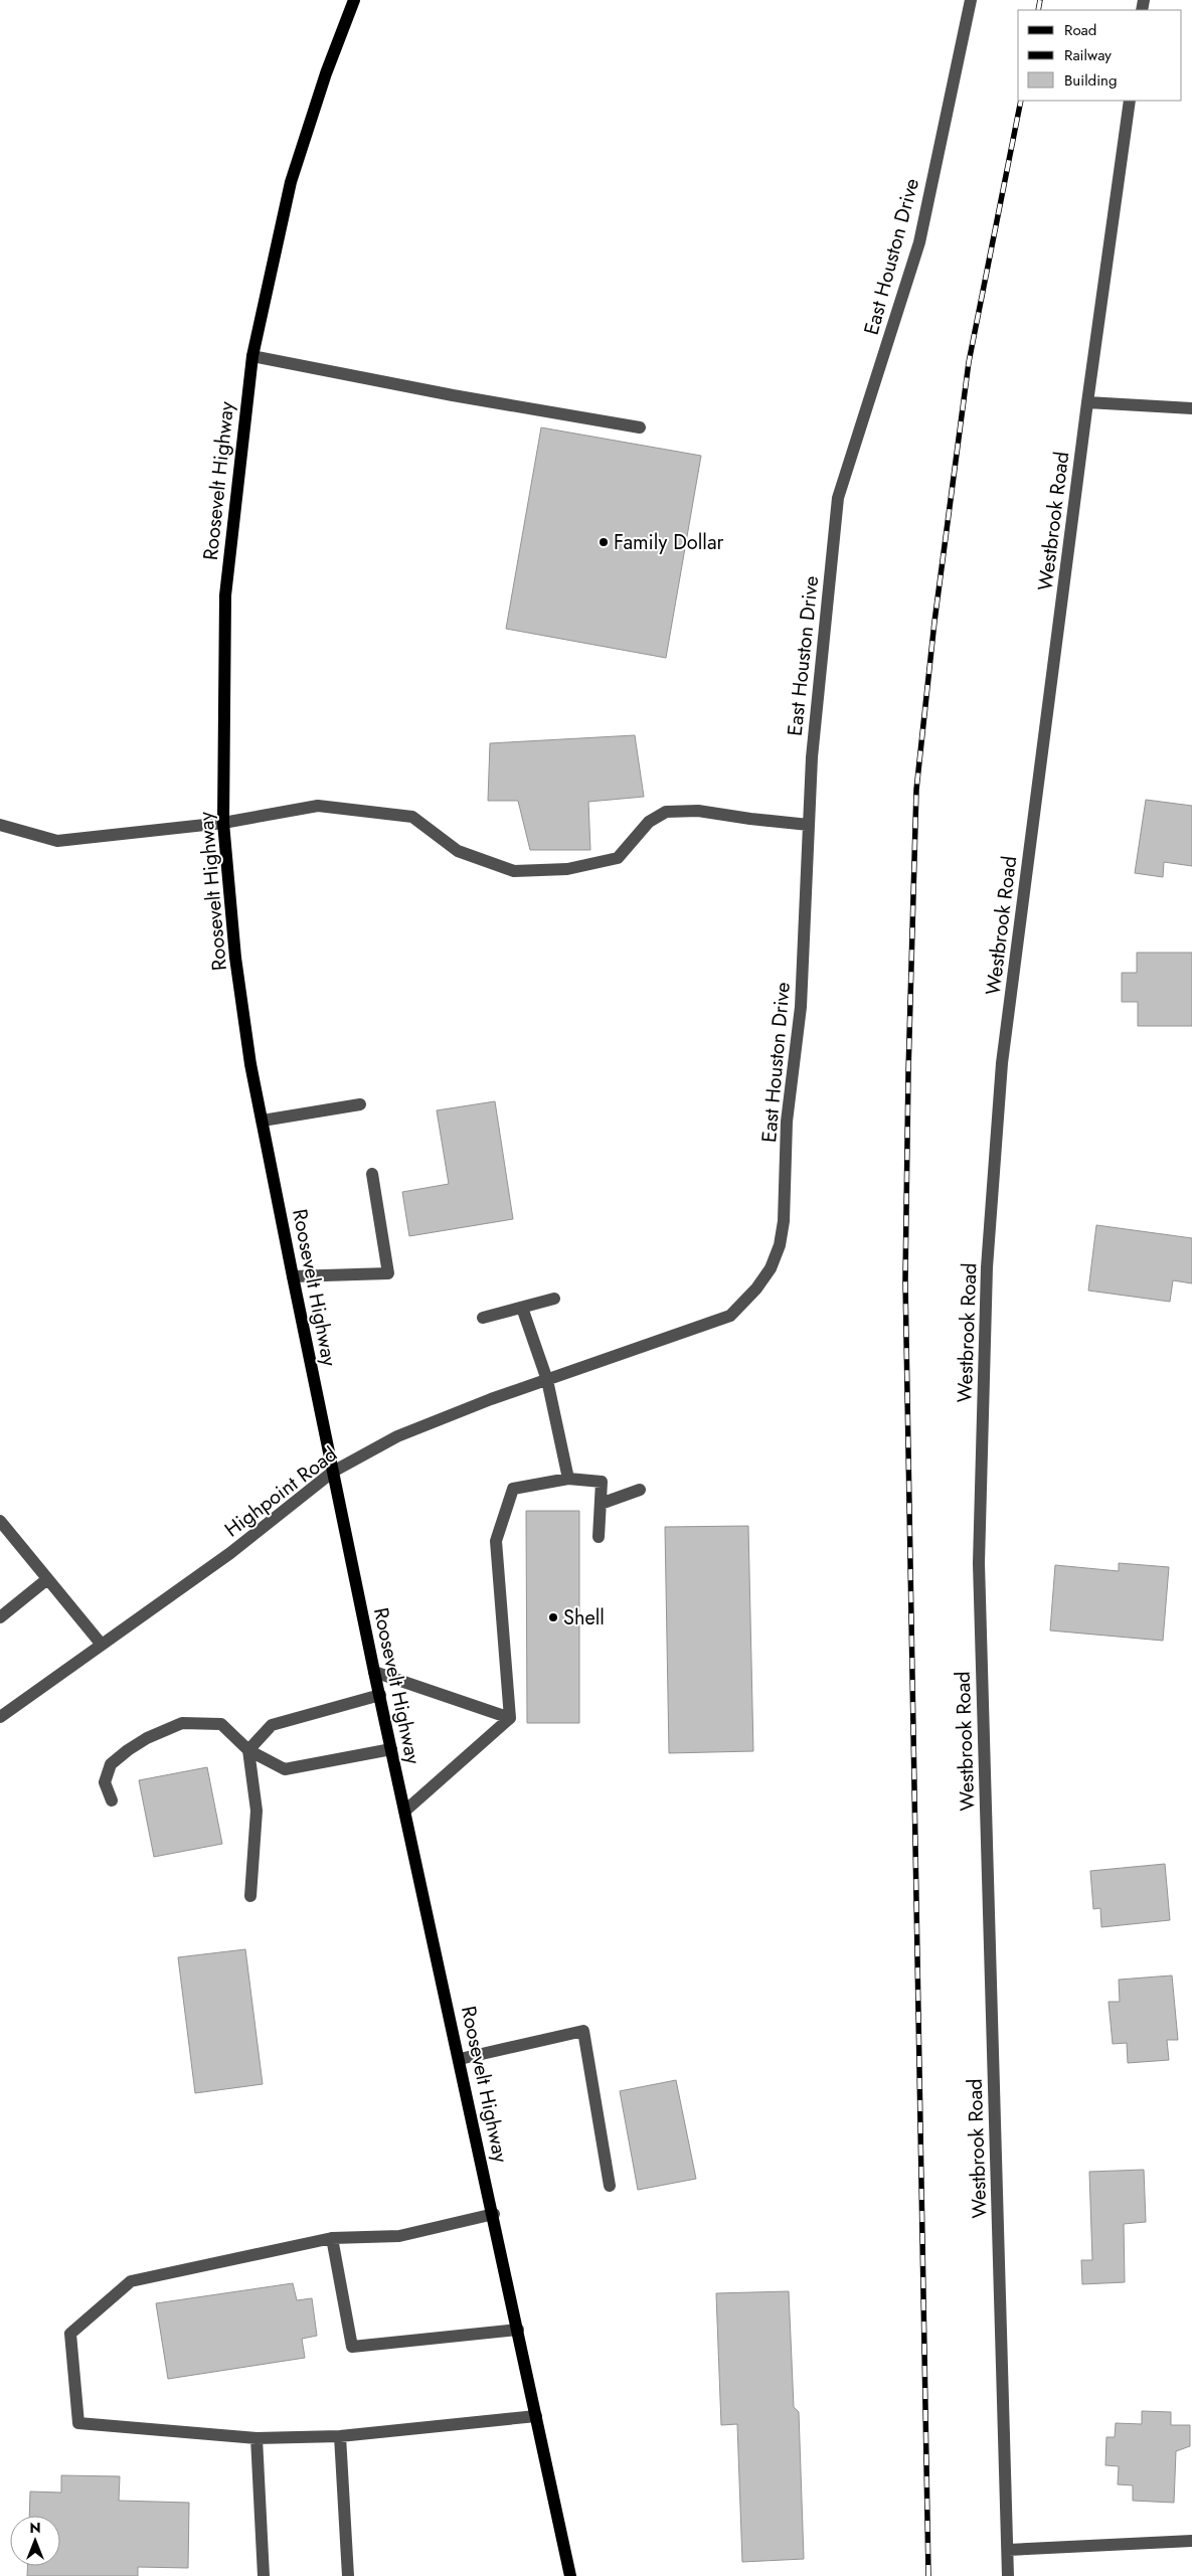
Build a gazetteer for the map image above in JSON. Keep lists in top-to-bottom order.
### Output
{
  "streets": {
    "main road": ["Roosevelt Highway"],
    "street": ["East Houston Drive", "Westbrook Road", "Highpoint Road"]
  },
  "crossings": [
    ["East Houston Drive", "Highpoint Road"],
    ["Roosevelt Highway", "Highpoint Road"]
  ],
  "places": ["Family Dollar", "Shell"],
  "legend": ["Road", "Railway", "Building"],
  "north": "top"
}
